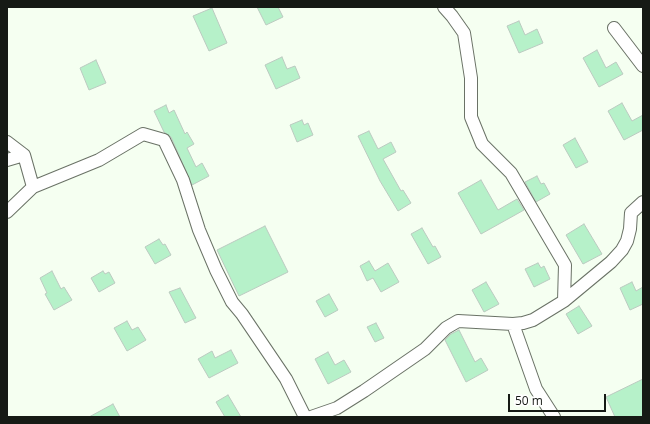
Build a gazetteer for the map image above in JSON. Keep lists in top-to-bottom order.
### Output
{
  "scale_bar": "50 m"
}
